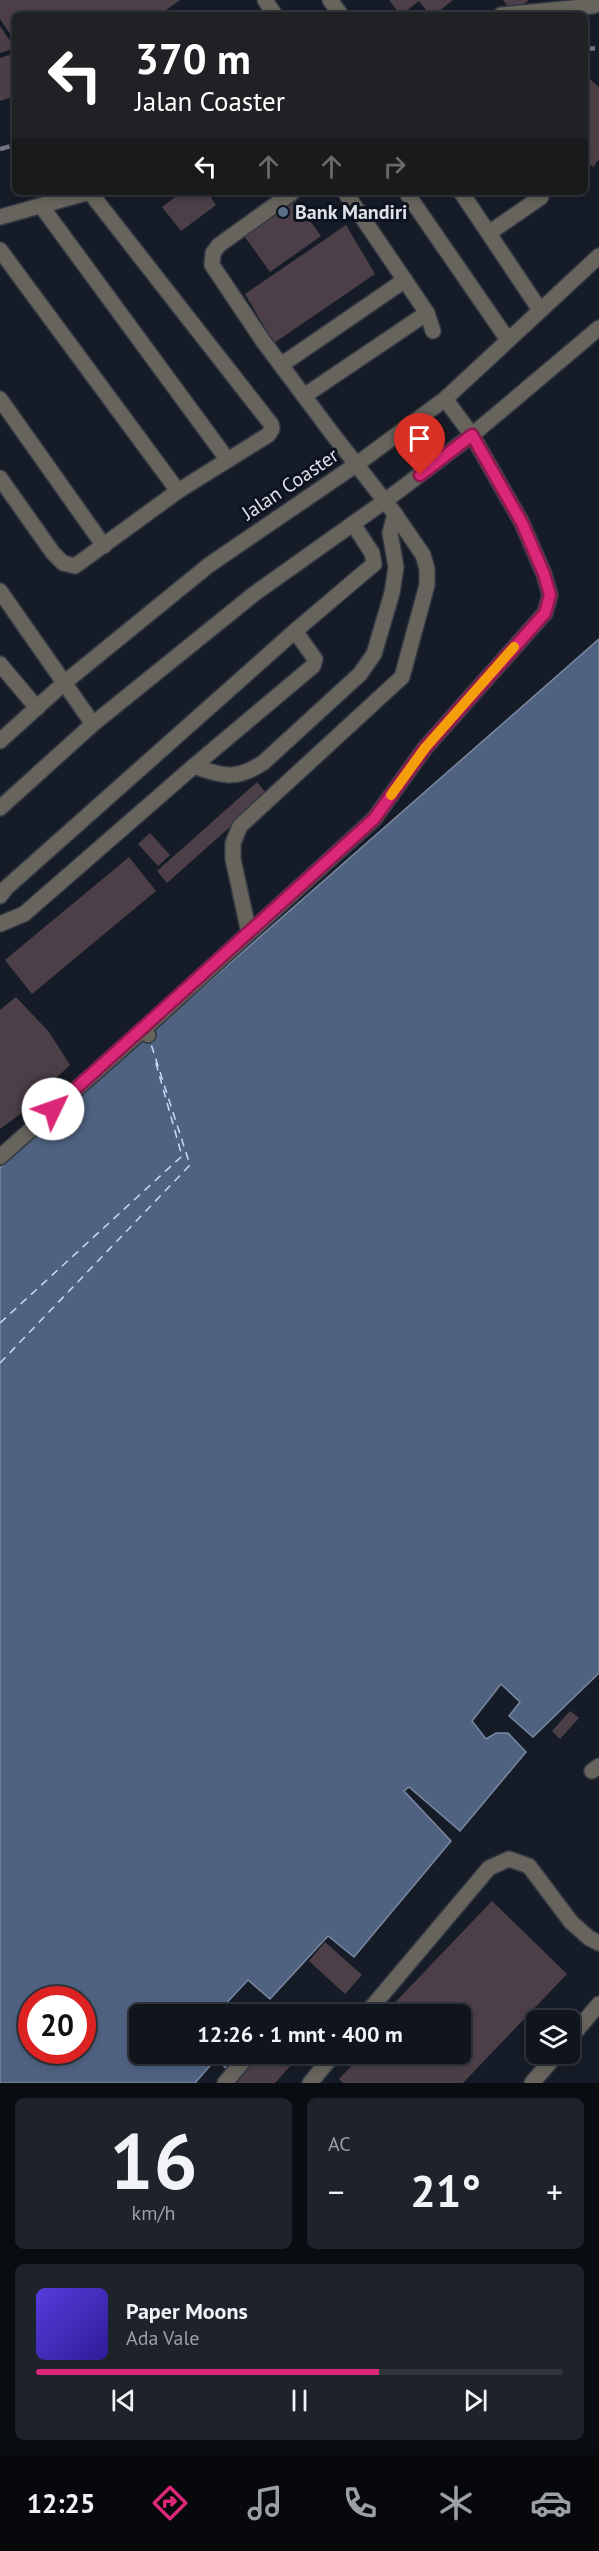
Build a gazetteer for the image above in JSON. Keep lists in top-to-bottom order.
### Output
{
  "streets": {
    "lane": ["Jalan Coaster"]
  },
  "places": ["Bank Mandiri"],
  "page": {
    "turn": ["370 m", "Jalan Coaster"],
    "limit": "20",
    "trip": "12:26 · 1 mnt · 400 m",
    "tile": [
      ["16", "km/h"],
      "AC"
    ],
    "heat": ["−", "21°", "+"],
    "song": ["Paper Moons", "Ada Vale"],
    "tabs": "12:25"
  }
}
